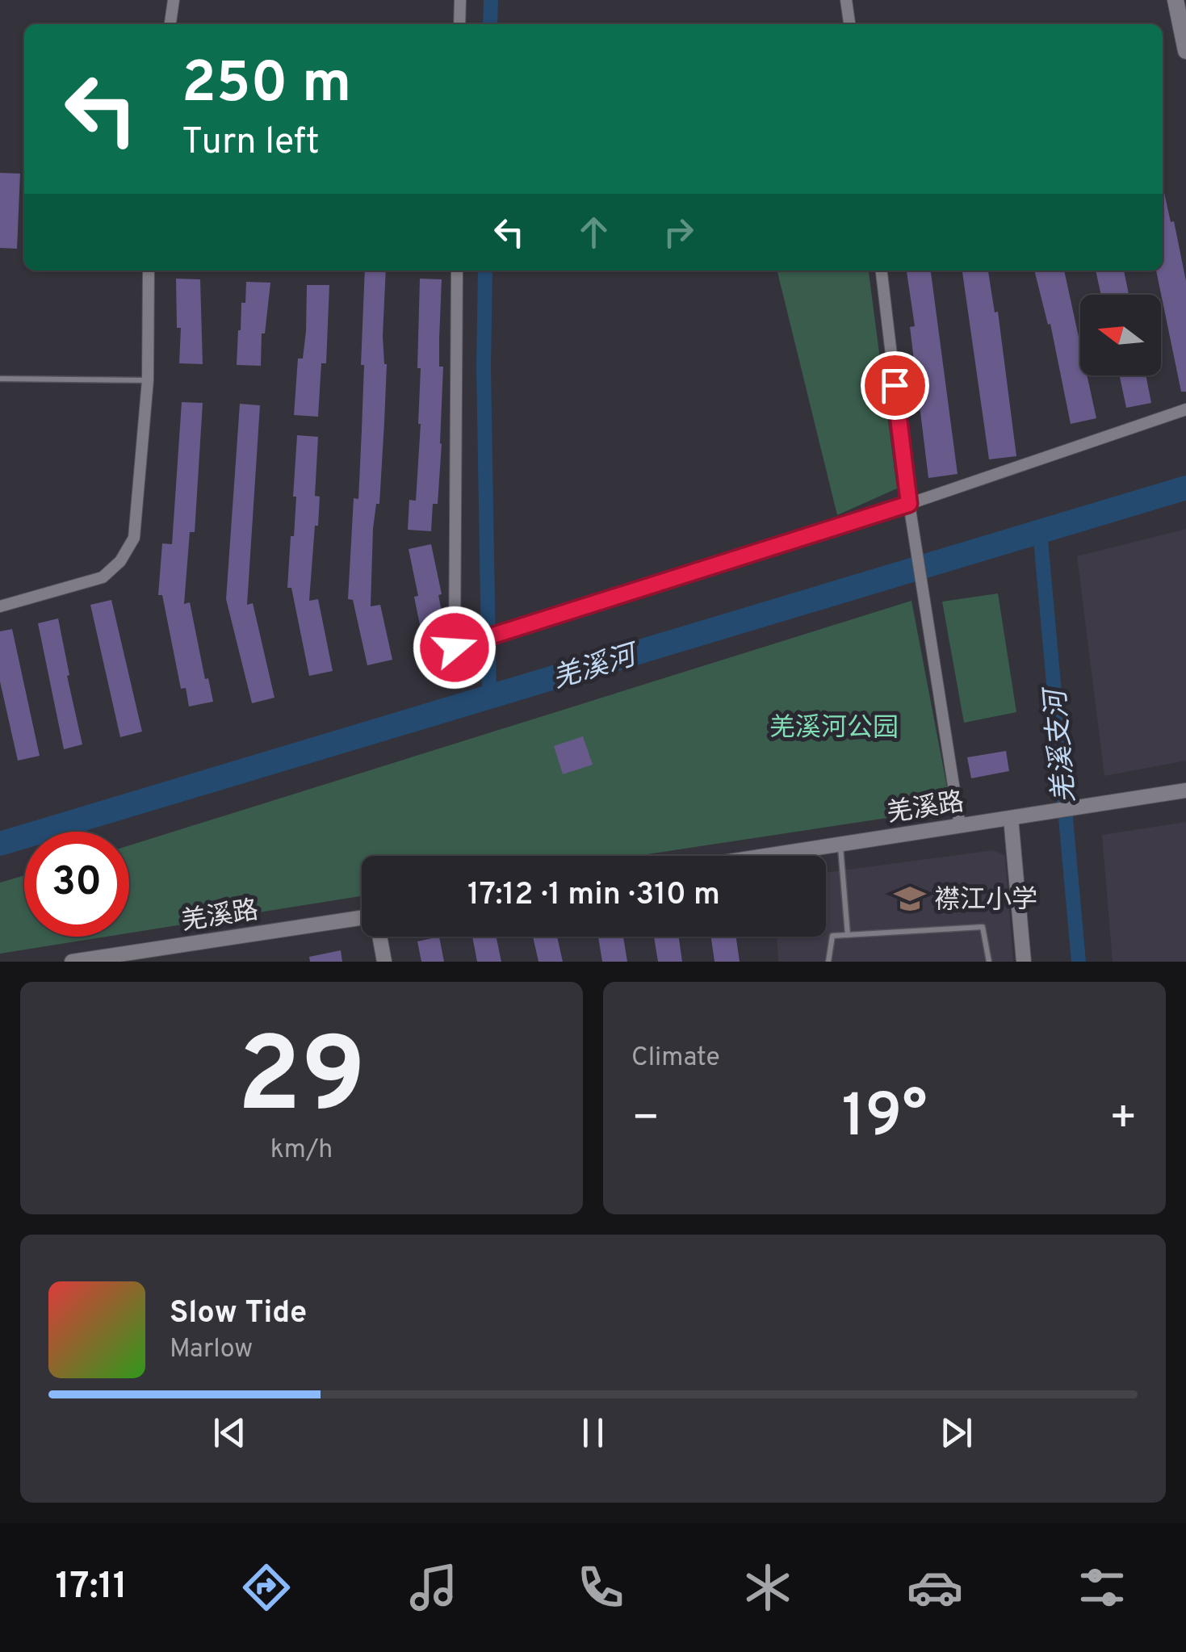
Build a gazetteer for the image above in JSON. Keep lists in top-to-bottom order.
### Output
{
  "streets": {
    "street": ["羌溪路"]
  },
  "water": ["羌溪河", "羌溪支河"],
  "parks": ["羌溪河公园"],
  "places": {
    "school or university": ["襟江小学"]
  },
  "north": "left",
  "page": {
    "turn": ["250 m", "Turn left"],
    "limit": "30",
    "trip": "17:12 · 1 min · 310 m",
    "tile": [
      ["29", "km/h"],
      "Climate"
    ],
    "heat": ["−", "19°", "+"],
    "song": ["Slow Tide", "Marlow"],
    "tabs": "17:11"
  }
}
